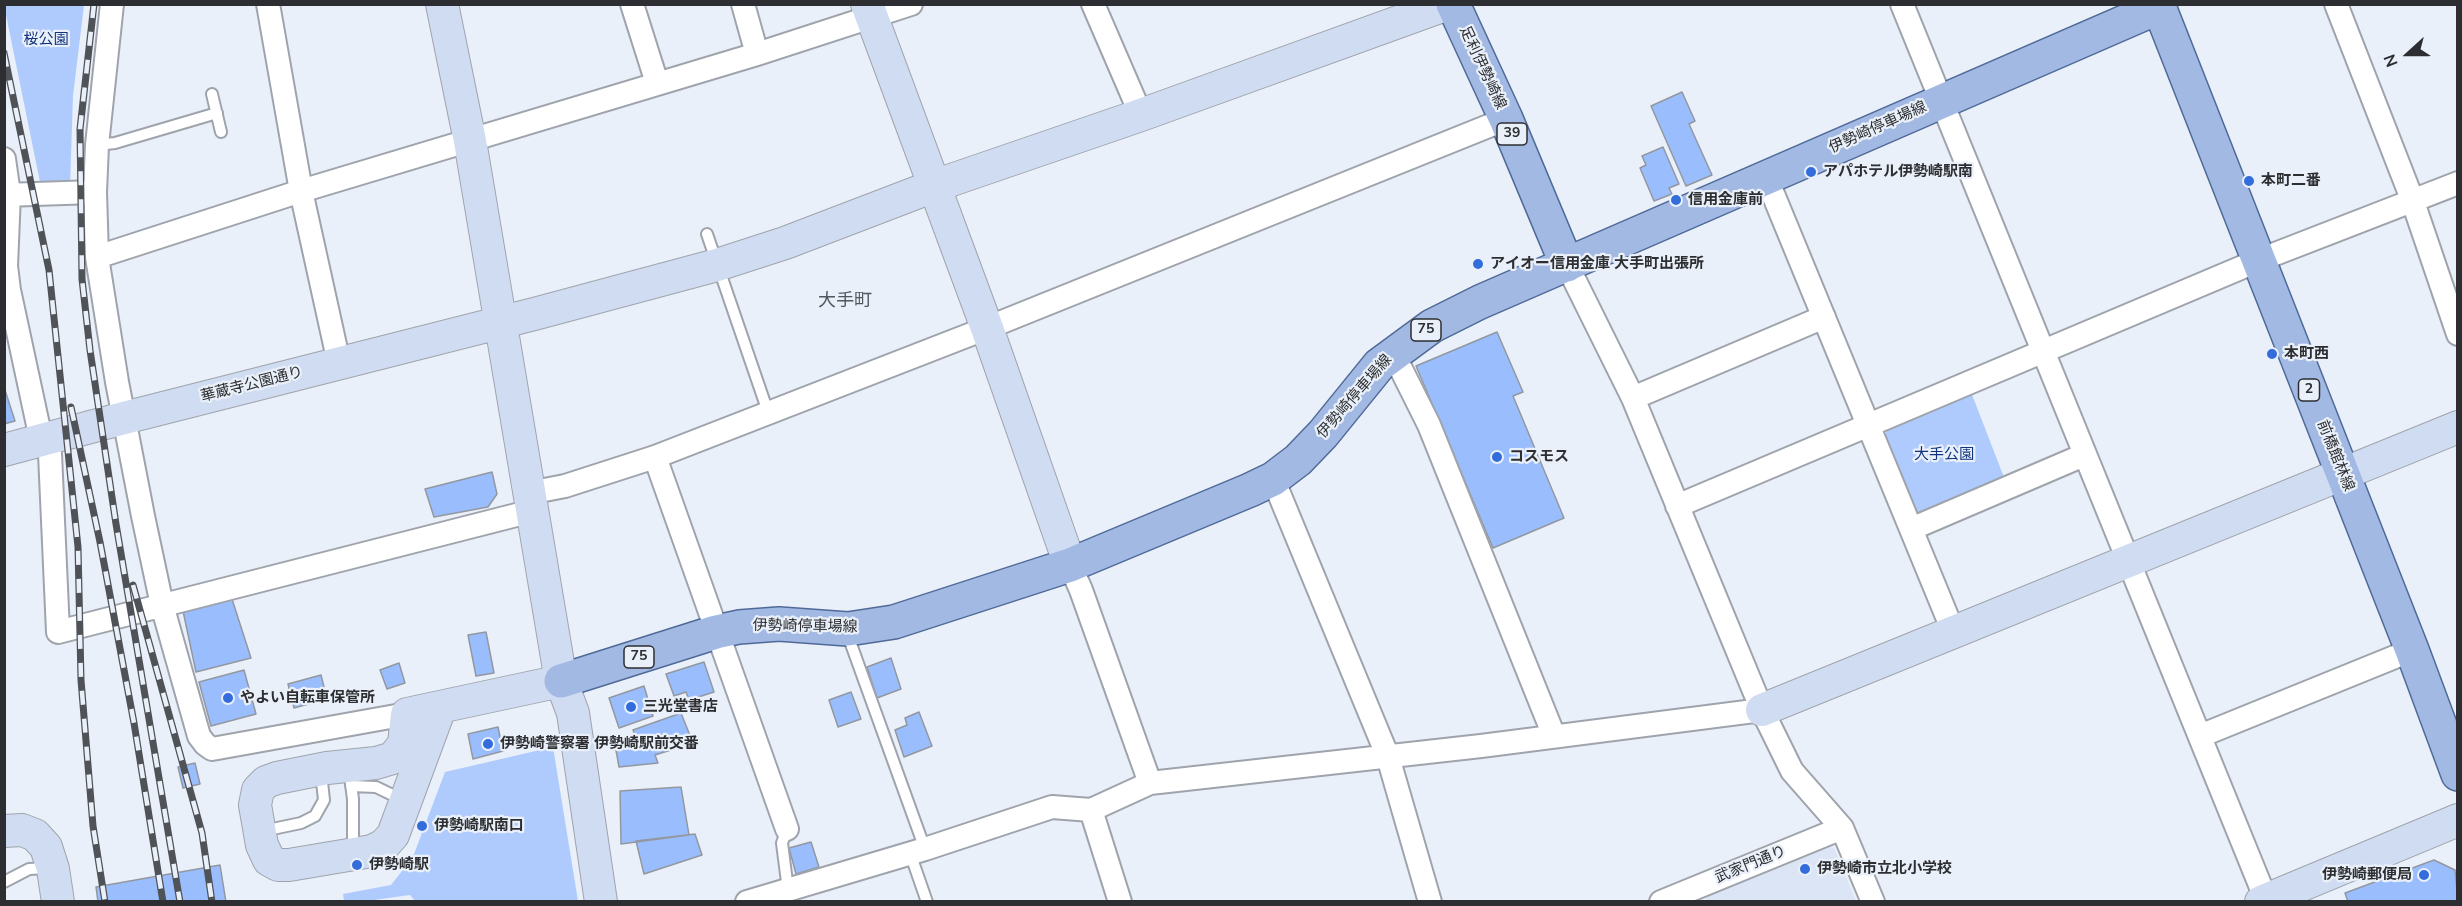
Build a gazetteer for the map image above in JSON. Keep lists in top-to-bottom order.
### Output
{
  "streets": {
    "main road": [
      "足利伊勢崎線",
      "伊勢崎停車場線",
      "39",
      "75",
      "2",
      "前橋館林線"
    ],
    "street": ["華蔵寺公園通り", "武家門通り"]
  },
  "crossings": [
    ["足利伊勢崎線", "伊勢崎停車場線"],
    ["伊勢崎停車場線", "前橋館林線"]
  ],
  "districts": ["大手町"],
  "parks": ["桜公園", "大手公園"],
  "places": [
    "アパホテル伊勢崎駅南",
    "本町二番",
    "信用金庫前",
    "アイオー信用金庫 大手町出張所",
    "本町西",
    "コスモス",
    "やよい自転車保管所",
    "三光堂書店",
    "伊勢崎警察署 伊勢崎駅前交番",
    "伊勢崎駅南口",
    "伊勢崎駅",
    "伊勢崎市立北小学校",
    "伊勢崎郵便局"
  ],
  "north": "left"
}
